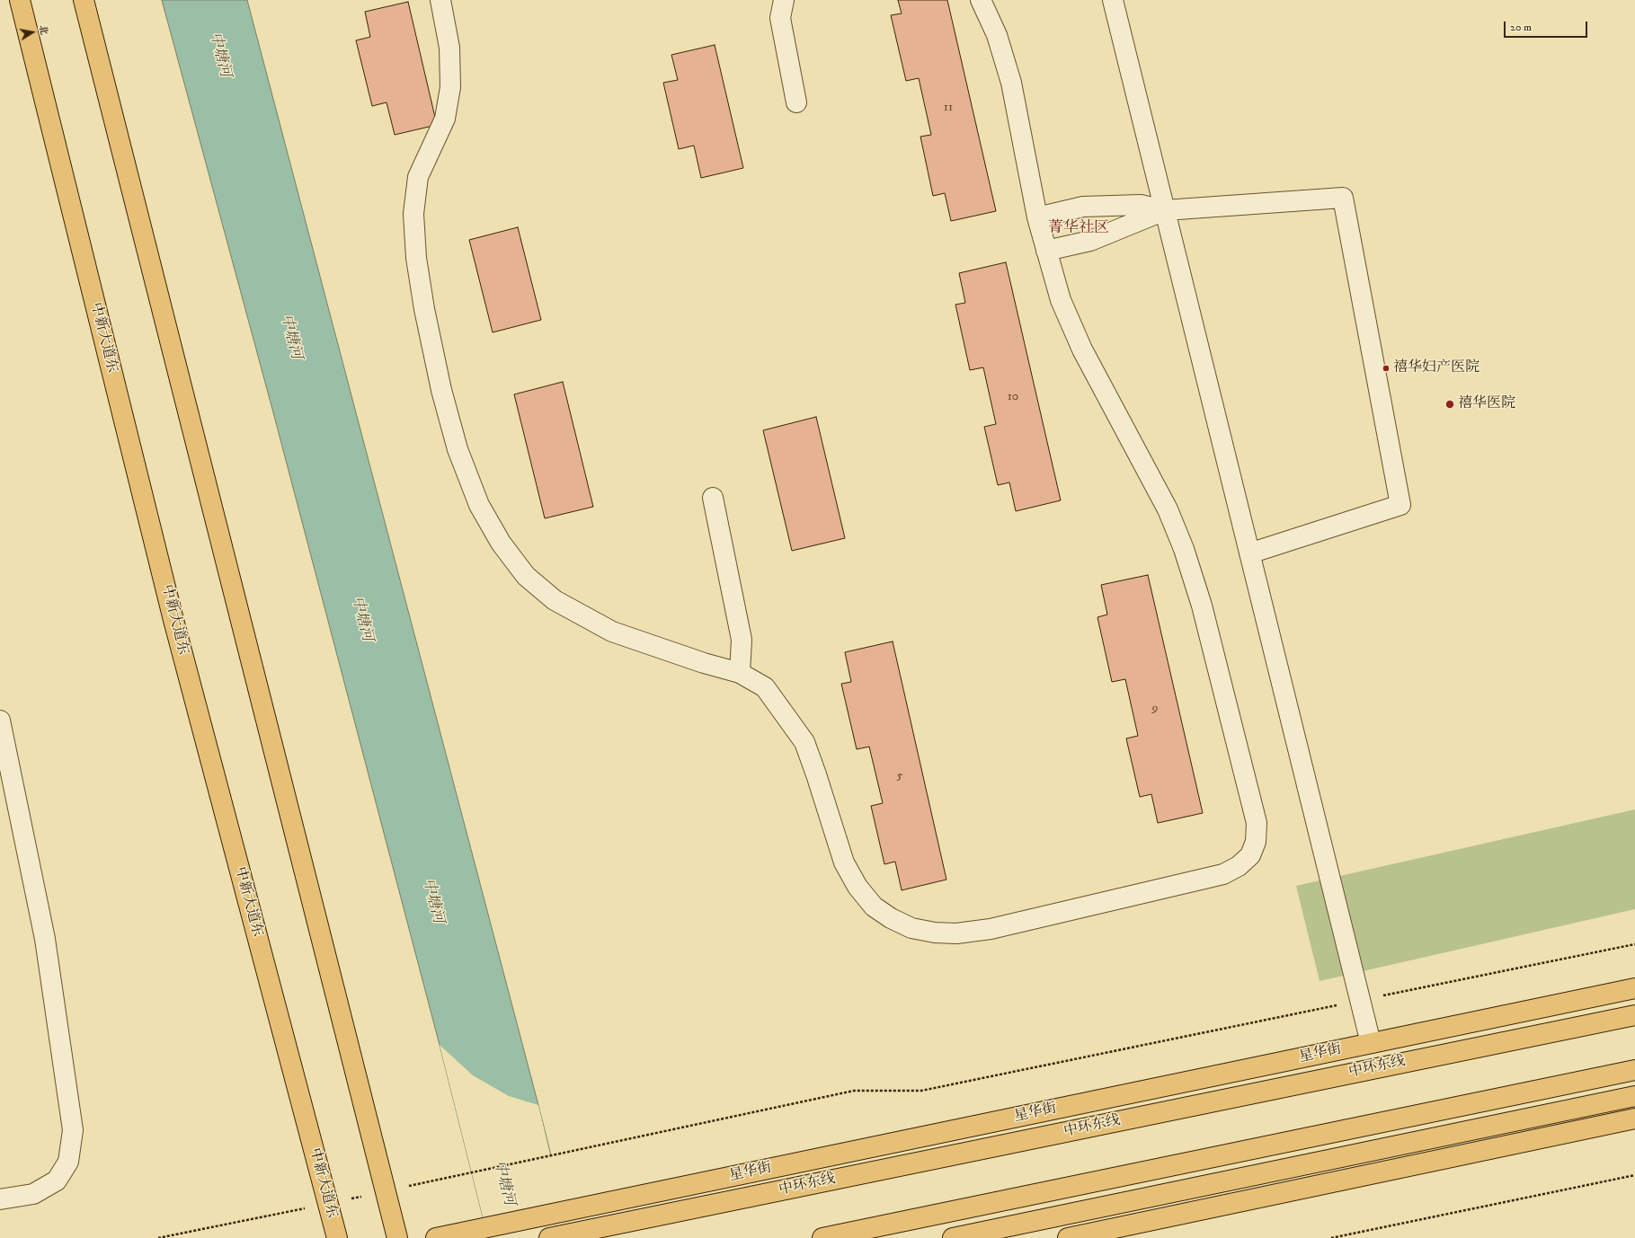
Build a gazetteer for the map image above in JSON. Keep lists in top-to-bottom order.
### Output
{
  "streets": {
    "main road": ["中新大道东", "星华街", "中环东线"]
  },
  "districts": ["菁华社区"],
  "water": ["中塘河"],
  "places": ["禧华妇产医院", "禧华医院"],
  "house_numbers": [
    "11",
    "10",
    "9",
    "5"
  ],
  "scale_bar": "20 m",
  "north": "right"
}
